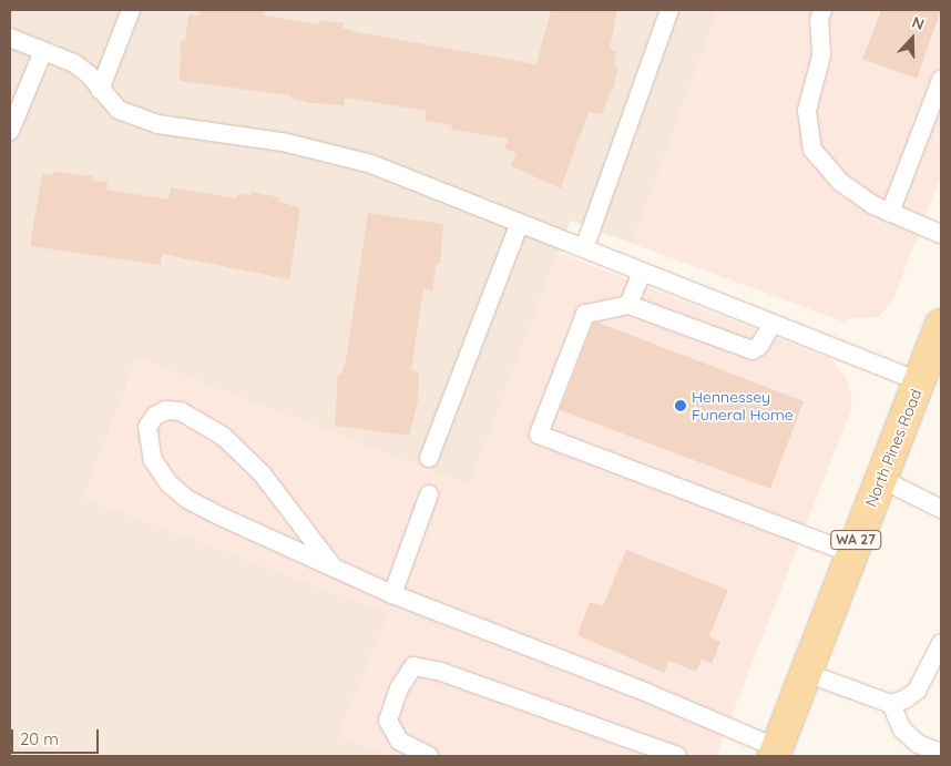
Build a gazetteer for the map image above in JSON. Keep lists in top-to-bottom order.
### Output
{
  "streets": {
    "main road": ["North Pines Road", "WA 27"]
  },
  "places": ["Hennessey Funeral Home"],
  "scale_bar": "20 m",
  "north": "top"
}
